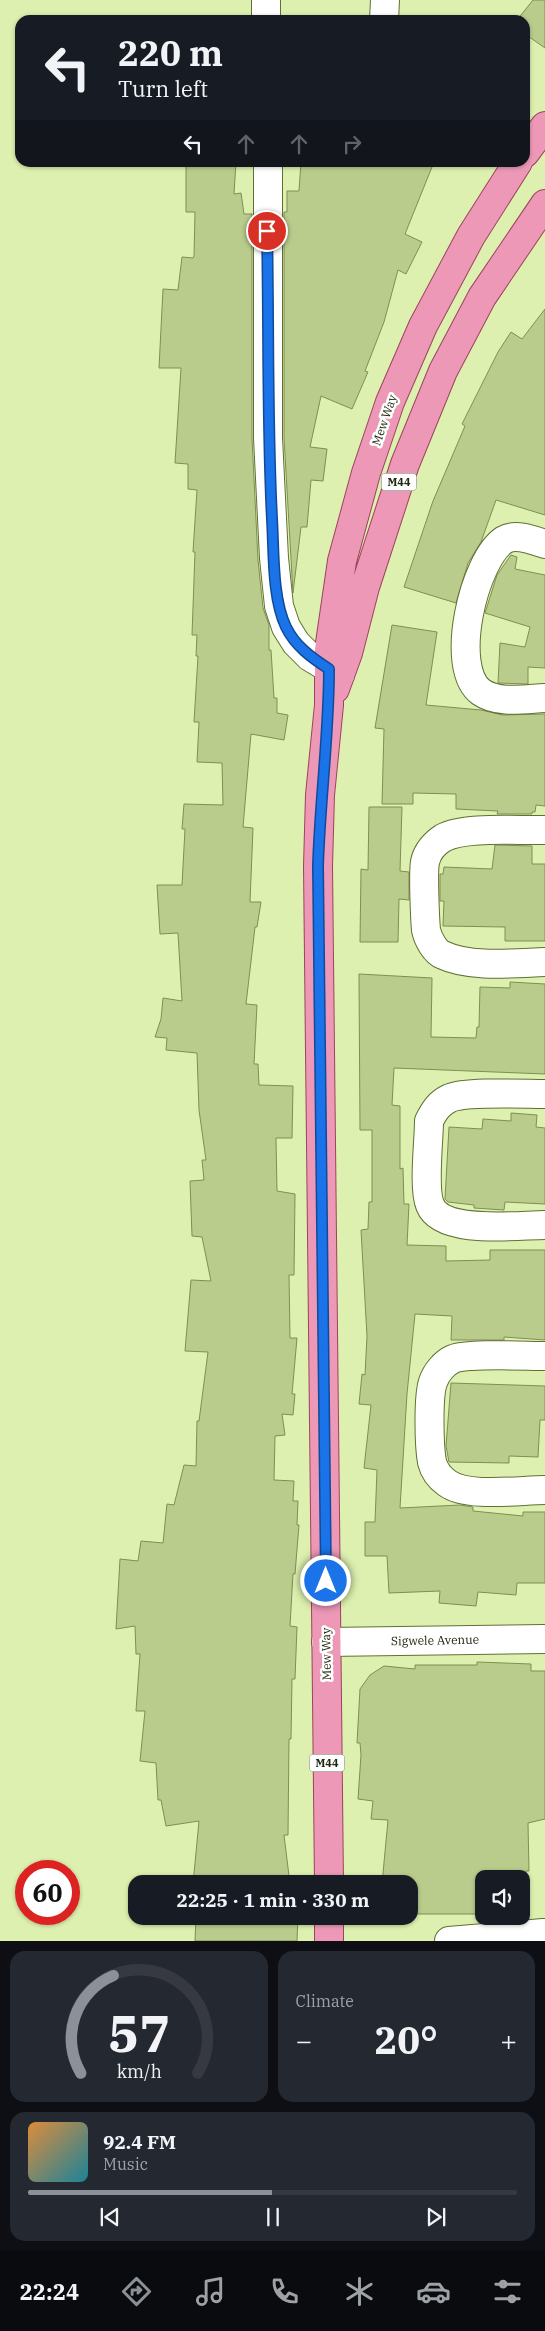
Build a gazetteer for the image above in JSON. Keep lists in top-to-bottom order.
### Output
{
  "streets": {
    "main road": ["Mew Way", "M44"],
    "street": ["Sigwele Avenue"]
  },
  "crossings": [
    ["Mew Way", "Sigwele Avenue"]
  ],
  "page": {
    "turn": ["220 m", "Turn left"],
    "limit": "60",
    "trip": "22:25 · 1 min · 330 m",
    "tile": "Climate",
    "heat": ["−", "20°", "+"],
    "song": ["92.4 FM", "Music"],
    "tabs": "22:24",
    "gauge": ["57", "km/h"]
  }
}
